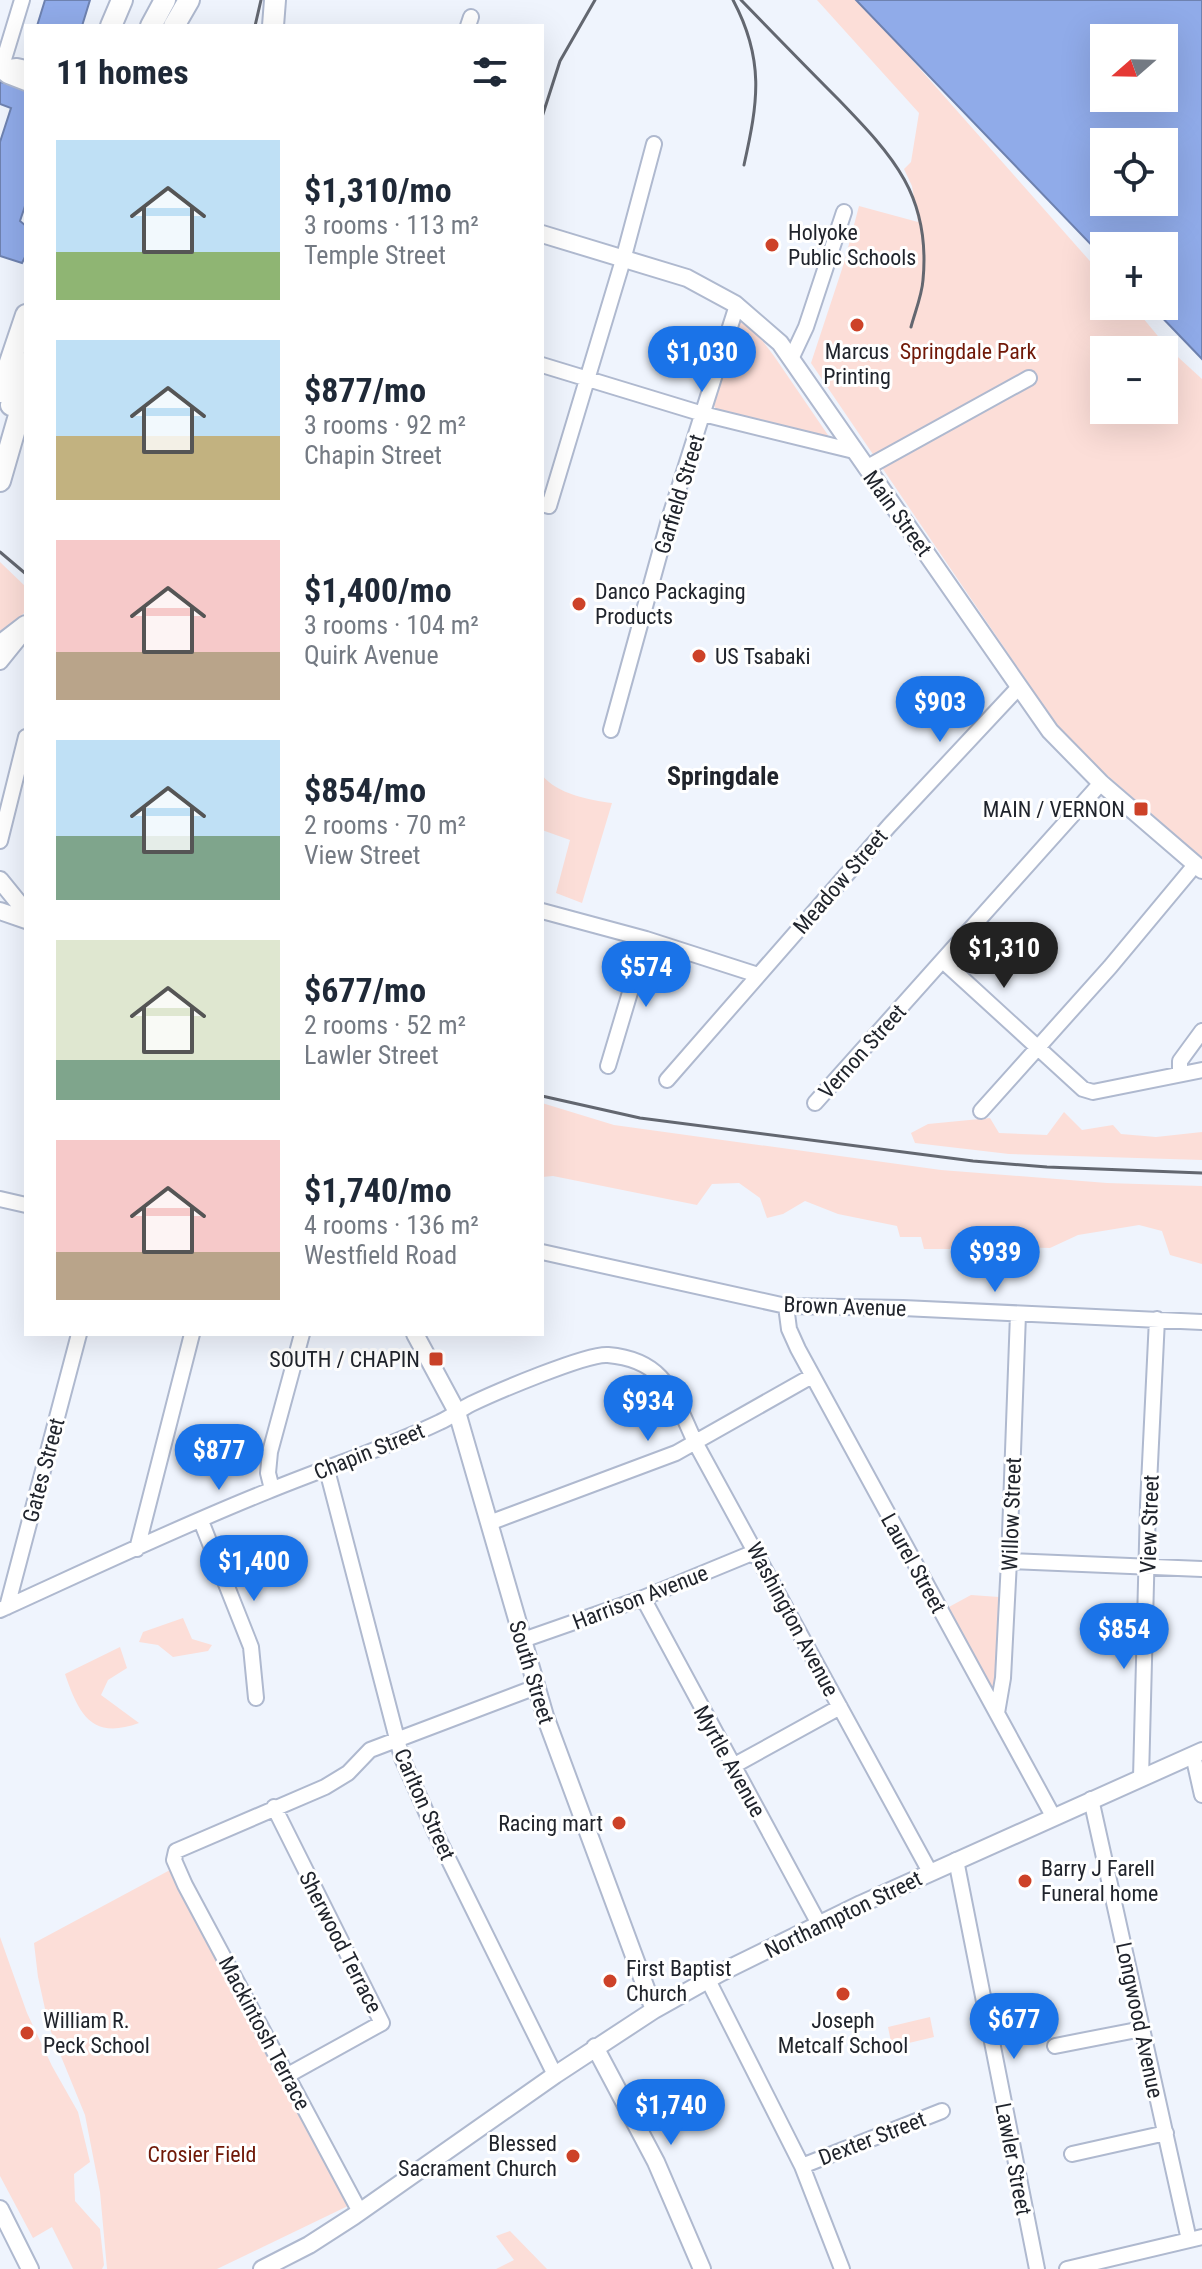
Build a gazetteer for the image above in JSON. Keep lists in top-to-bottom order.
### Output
{
  "streets": {
    "main road": ["Main Street", "South Street", "Northampton Street"],
    "street": [
      "Garfield Street",
      "Meadow Street",
      "Vernon Street",
      "Brown Avenue",
      "Chapin Street",
      "Gates Street",
      "Willow Street",
      "View Street",
      "Laurel Street",
      "Harrison Avenue",
      "Washington Avenue",
      "Myrtle Avenue",
      "Carlton Street",
      "Sherwood Terrace",
      "Longwood Avenue",
      "Mackintosh Terrace",
      "Dexter Street",
      "Lawler Street"
    ]
  },
  "crossings": [
    ["Garfield Street", "Main Street"],
    ["Main Street", "Meadow Street"],
    ["Main Street", "Vernon Street"],
    ["Brown Avenue", "Willow Street"],
    ["Brown Avenue", "View Street"],
    ["Brown Avenue", "Laurel Street"],
    ["Chapin Street", "Gates Street"],
    ["Chapin Street", "Washington Avenue"],
    ["Chapin Street", "South Street"],
    ["Chapin Street", "Carlton Street"],
    ["Willow Street", "Laurel Street"],
    ["View Street", "Northampton Street"],
    ["Laurel Street", "Northampton Street"],
    ["Harrison Avenue", "Washington Avenue"],
    ["Harrison Avenue", "South Street"],
    ["Harrison Avenue", "Myrtle Avenue"],
    ["Washington Avenue", "Northampton Street"],
    ["South Street", "Northampton Street"],
    ["Myrtle Avenue", "Northampton Street"],
    ["Carlton Street", "Northampton Street"],
    ["Northampton Street", "Longwood Avenue"],
    ["Northampton Street", "Mackintosh Terrace"],
    ["Northampton Street", "Lawler Street"],
    ["Sherwood Terrace", "Mackintosh Terrace"]
  ],
  "districts": ["Springdale"],
  "parks": ["Springdale Park", "Crosier Field"],
  "places": {
    "other": [
      "Holyoke Public Schools",
      "Marcus Printing",
      "Danco Packaging Products",
      "US Tsabaki",
      "Racing mart",
      "Barry J Farell Funeral home",
      "First Baptist Church",
      "Joseph Metcalf School",
      "William R. Peck School",
      "Blessed Sacrament Church"
    ],
    "transit": ["MAIN / VERNON", "SOUTH / CHAPIN"]
  },
  "north": "left",
  "page": {
    "map_buttons": ["+", "−"],
    "heading": "11 homes",
    "list": [
      {
        "name": "$1,310/mo",
        "note": "3 rooms · 113 m² · Temple Street"
      },
      {
        "name": "$877/mo",
        "note": "3 rooms · 92 m² · Chapin Street"
      },
      {
        "name": "$1,400/mo",
        "note": "3 rooms · 104 m² · Quirk Avenue"
      },
      {
        "name": "$854/mo",
        "note": "2 rooms · 70 m² · View Street"
      },
      {
        "name": "$677/mo",
        "note": "2 rooms · 52 m² · Lawler Street"
      },
      {
        "name": "$1,740/mo",
        "note": "4 rooms · 136 m² · Westfield Road"
      }
    ],
    "price": [
      "$1,030",
      "$903",
      "$1,310",
      "$574",
      "$939",
      "$934",
      "$877",
      "$1,400",
      "$854",
      "$677",
      "$1,740"
    ]
  }
}
